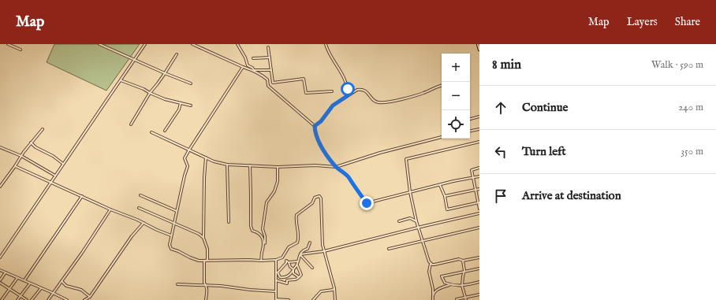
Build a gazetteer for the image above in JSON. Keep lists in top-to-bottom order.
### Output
{
  "page": {
    "header": "Map",
    "nav": ["Map", "Layers", "Share"],
    "heading": ["8 min", "Walk · 590 m"],
    "map_buttons": ["+", "−"],
    "list": [
      ["Continue", "240 m"],
      ["Turn left", "350 m"],
      "Arrive at destination"
    ]
  }
}
